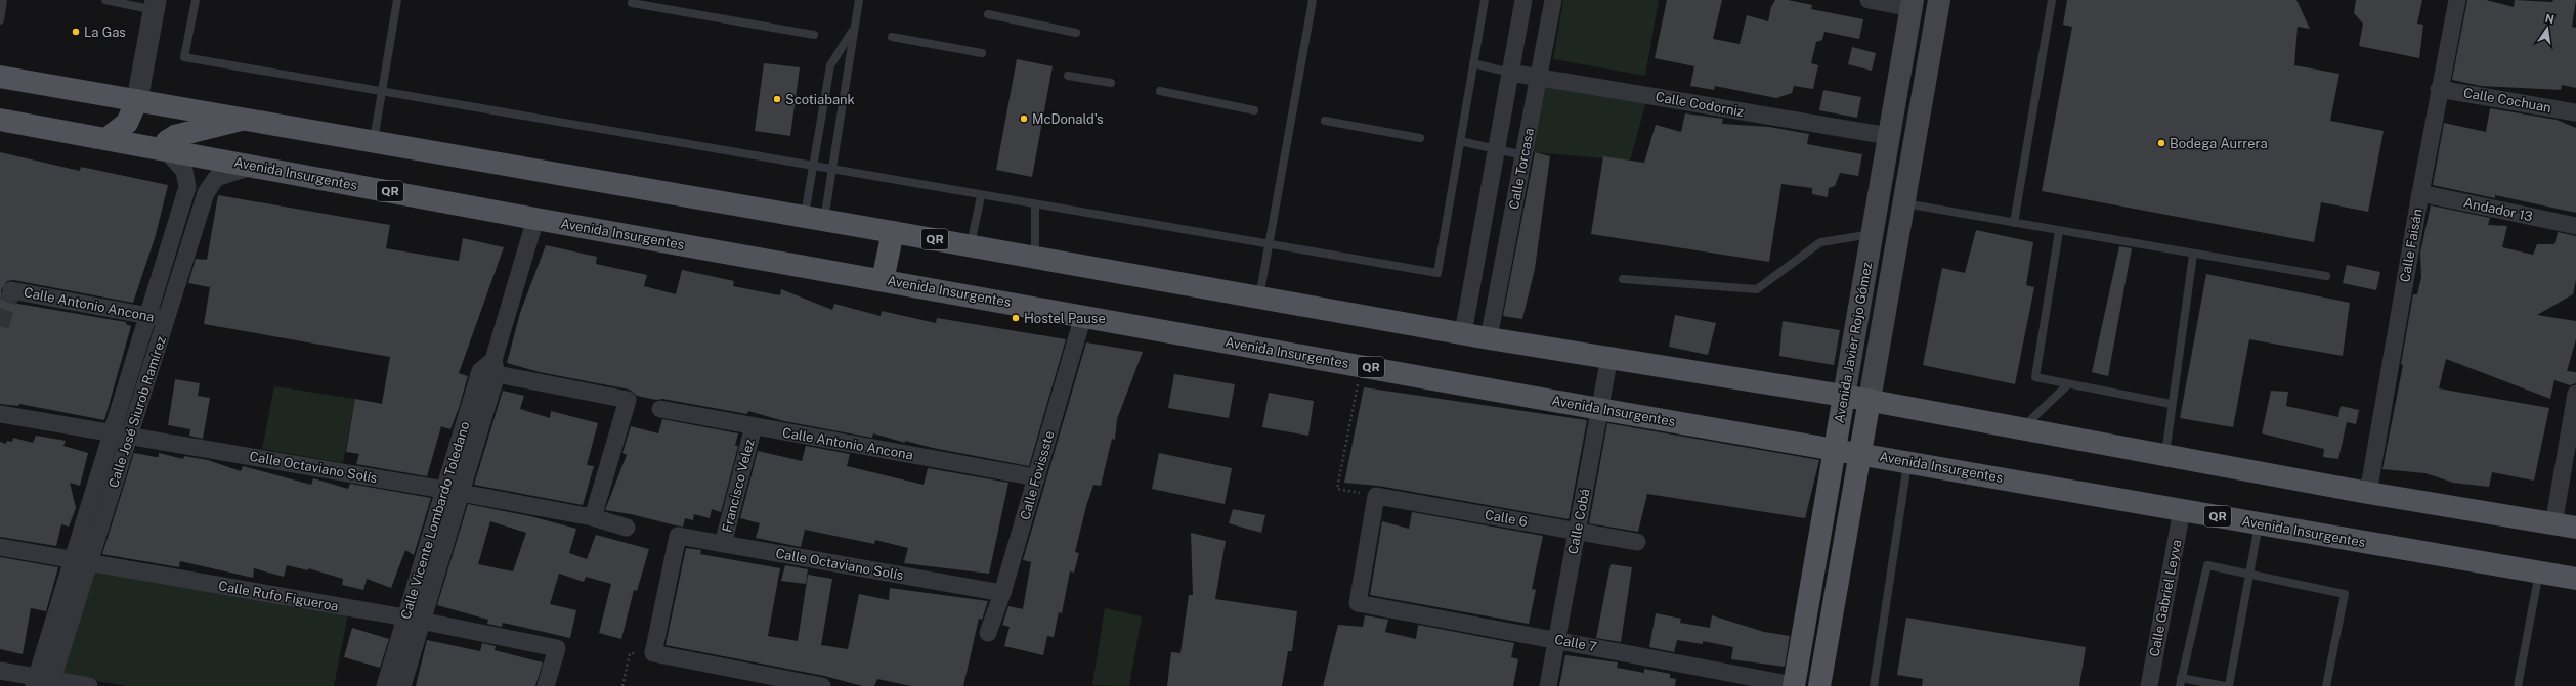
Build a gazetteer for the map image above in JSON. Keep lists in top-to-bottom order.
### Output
{
  "streets": {
    "main road": ["Avenida Insurgentes", "QR", "Avenida Javier Rojo Gómez"],
    "street": [
      "Calle Cochuan",
      "Calle Codorniz",
      "Calle Torcasa",
      "Andador 13",
      "Calle Faisán",
      "Calle Antonio Ancona",
      "Calle José Siurob Ramírez",
      "Calle Octaviano Solís",
      "Calle Fovissste",
      "Francisco Velez",
      "Calle 6",
      "Calle Vicente Lombardo Toledano",
      "Calle Cobá",
      "Calle Rufo Figueroa",
      "Calle Gabriel Leyva",
      "Calle 7"
    ]
  },
  "crossings": [
    ["Calle Cochuan", "Calle Faisán"],
    ["Calle Codorniz", "Calle Torcasa"],
    ["Calle Codorniz", "Avenida Javier Rojo Gómez"],
    ["Calle Torcasa", "QR"],
    ["Avenida Insurgentes", "Avenida Javier Rojo Gómez"],
    ["Avenida Insurgentes", "Calle José Siurob Ramírez"],
    ["Avenida Insurgentes", "Calle Fovissste"],
    ["Avenida Insurgentes", "Calle Vicente Lombardo Toledano"],
    ["Avenida Insurgentes", "Calle Cobá"],
    ["Avenida Insurgentes", "Calle Gabriel Leyva"],
    ["QR", "Calle Faisán"],
    ["QR", "Avenida Javier Rojo Gómez"],
    ["QR", "Calle Cobá"],
    ["Andador 13", "Calle Faisán"],
    ["Calle Antonio Ancona", "Calle José Siurob Ramírez"],
    ["Calle Antonio Ancona", "Calle Fovissste"],
    ["Calle Antonio Ancona", "Francisco Velez"],
    ["Avenida Javier Rojo Gómez", "Calle 7"],
    ["Calle José Siurob Ramírez", "Calle Octaviano Solís"],
    ["Calle José Siurob Ramírez", "Calle Rufo Figueroa"],
    ["Calle Octaviano Solís", "Calle Fovissste"],
    ["Calle Octaviano Solís", "Francisco Velez"],
    ["Calle Octaviano Solís", "Calle Vicente Lombardo Toledano"],
    ["Calle 6", "Calle Cobá"],
    ["Calle 6", "Calle 7"],
    ["Calle Vicente Lombardo Toledano", "Calle Rufo Figueroa"],
    ["Calle Cobá", "Calle 7"]
  ],
  "places": [
    "La Gas",
    "Scotiabank",
    "McDonald's",
    "Bodega Aurrera",
    "Hostel Pause"
  ],
  "north": "top"
}
